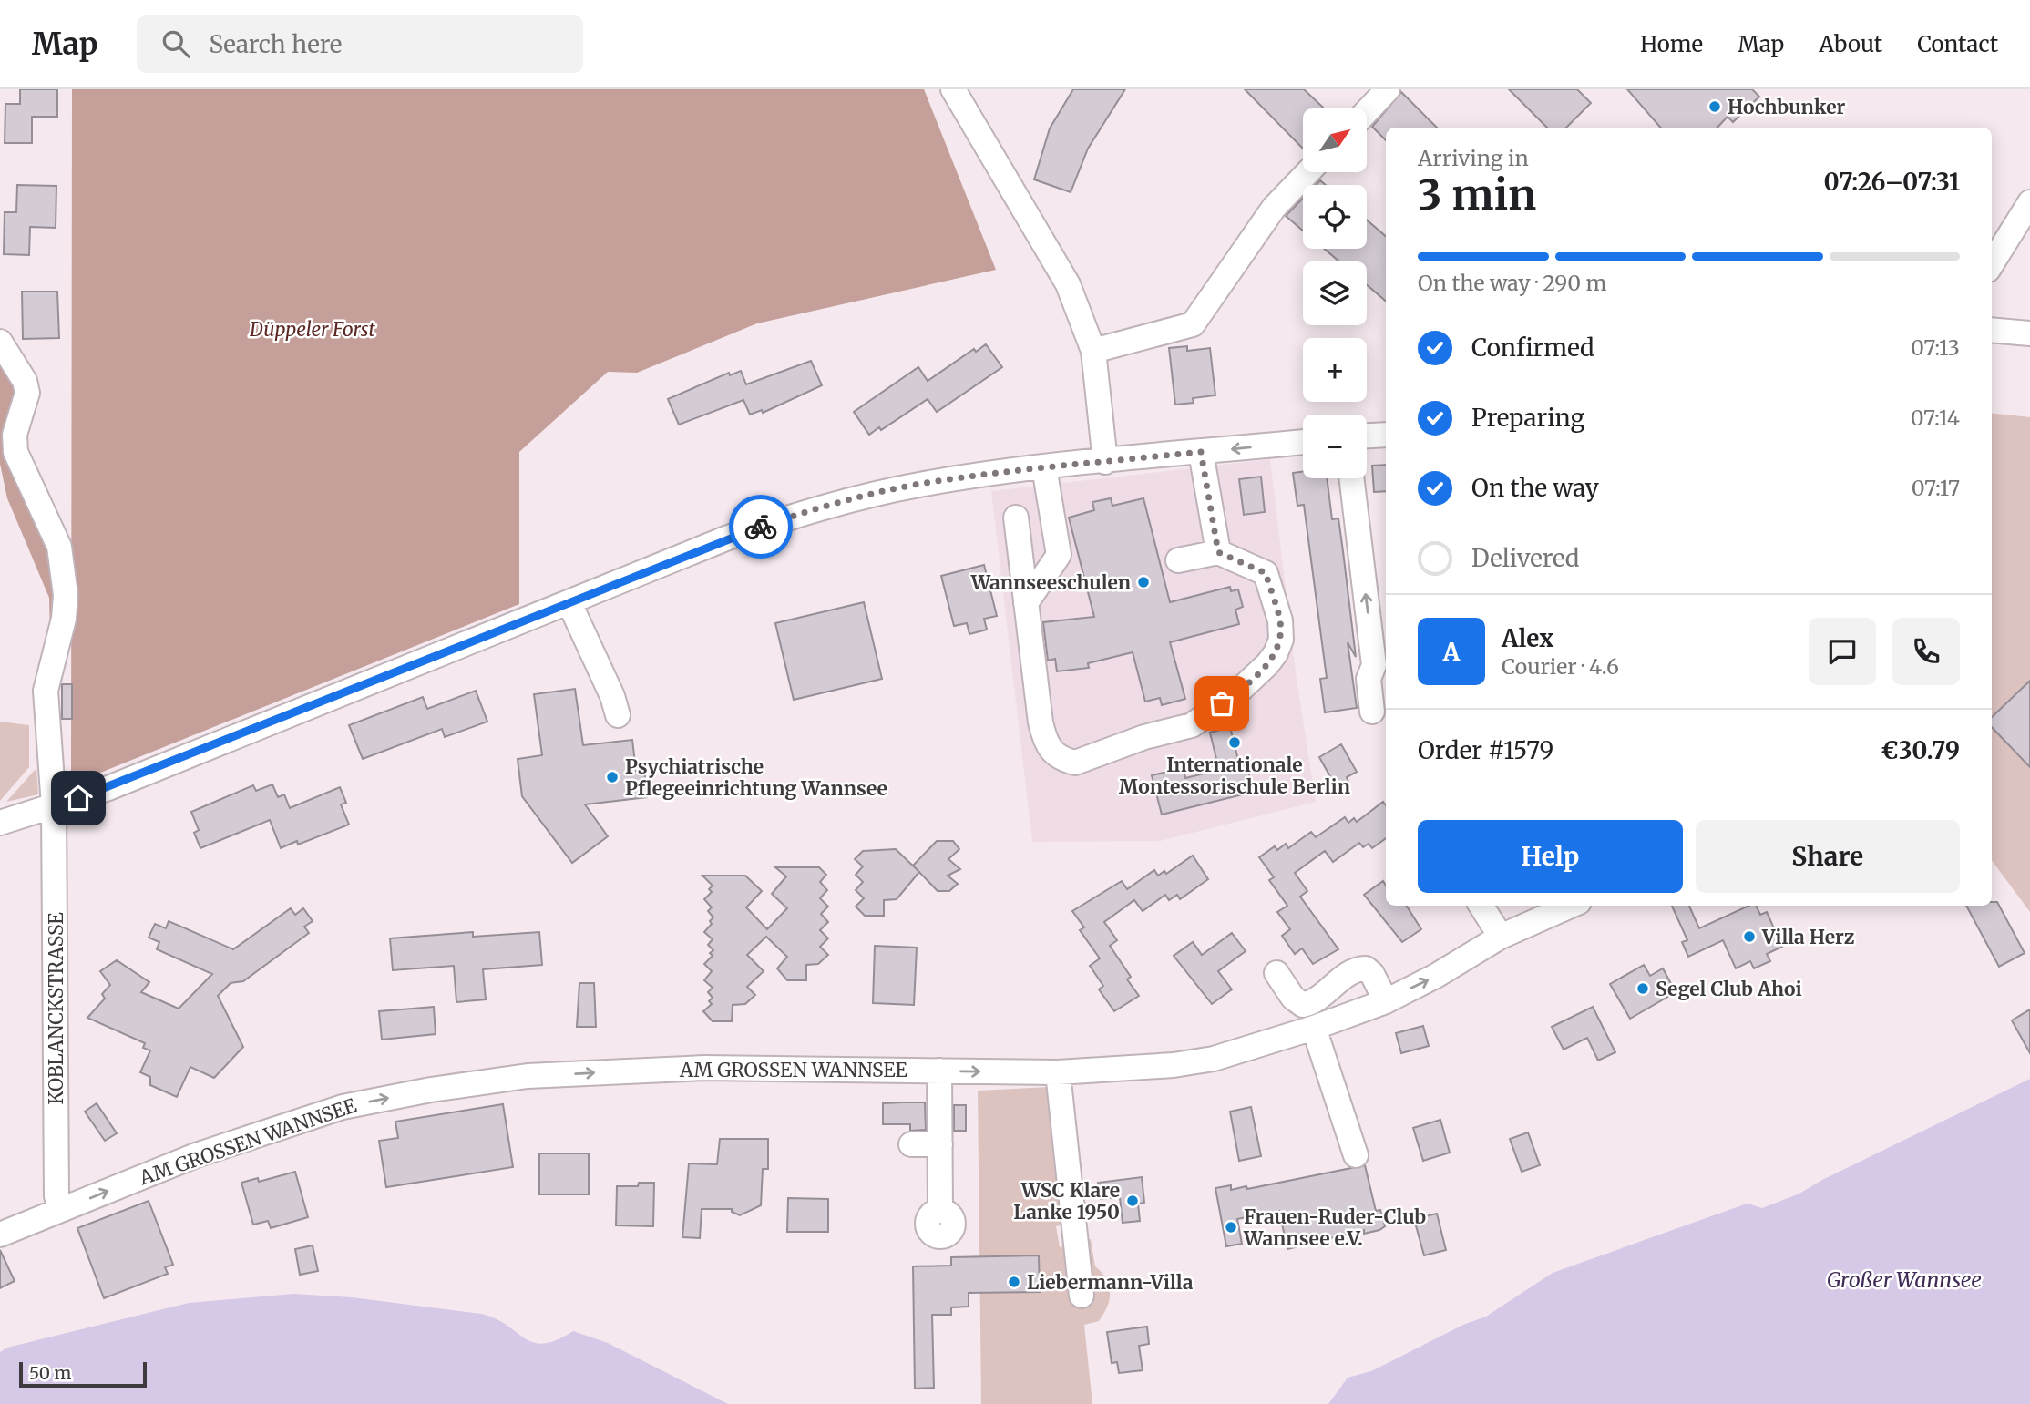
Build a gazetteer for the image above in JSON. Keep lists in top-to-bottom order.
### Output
{
  "streets": {
    "street": ["KOBLANCKSTRASSE", "AM GROSSEN WANNSEE"]
  },
  "crossings": [
    ["KOBLANCKSTRASSE", "AM GROSSEN WANNSEE"]
  ],
  "one_way": ["AM GROSSEN WANNSEE"],
  "water": ["Großer Wannsee"],
  "parks": ["Düppeler Forst"],
  "places": [
    "Hochbunker",
    "Wannseeschulen",
    "Internationale Montessorischule Berlin",
    "Psychiatrische Pflegeeinrichtung Wannsee",
    "Villa Herz",
    "Segel Club Ahoi",
    "WSC Klare Lanke 1950",
    "Frauen-Ruder-Club Wannsee e.V.",
    "Liebermann-Villa"
  ],
  "scale_bar": "50 m",
  "north": "top right",
  "page": {
    "header": "Map",
    "search": "Search here",
    "nav": [
      "Home",
      "Map",
      "About",
      "Contact"
    ],
    "map_buttons": ["+", "−"],
    "heading": ["3 min", "Arriving in", "07:26–07:31"],
    "panel": [
      "Alex",
      "Courier · 4.6",
      "Order #1579",
      "€30.79"
    ],
    "bar": "On the way · 290 m",
    "list": [
      ["Confirmed", "07:13"],
      ["Preparing", "07:14"],
      ["On the way", "07:17"],
      "Delivered"
    ],
    "round": "A",
    "buttons": ["Help", "Share"],
    "scale": "50 m"
  }
}
